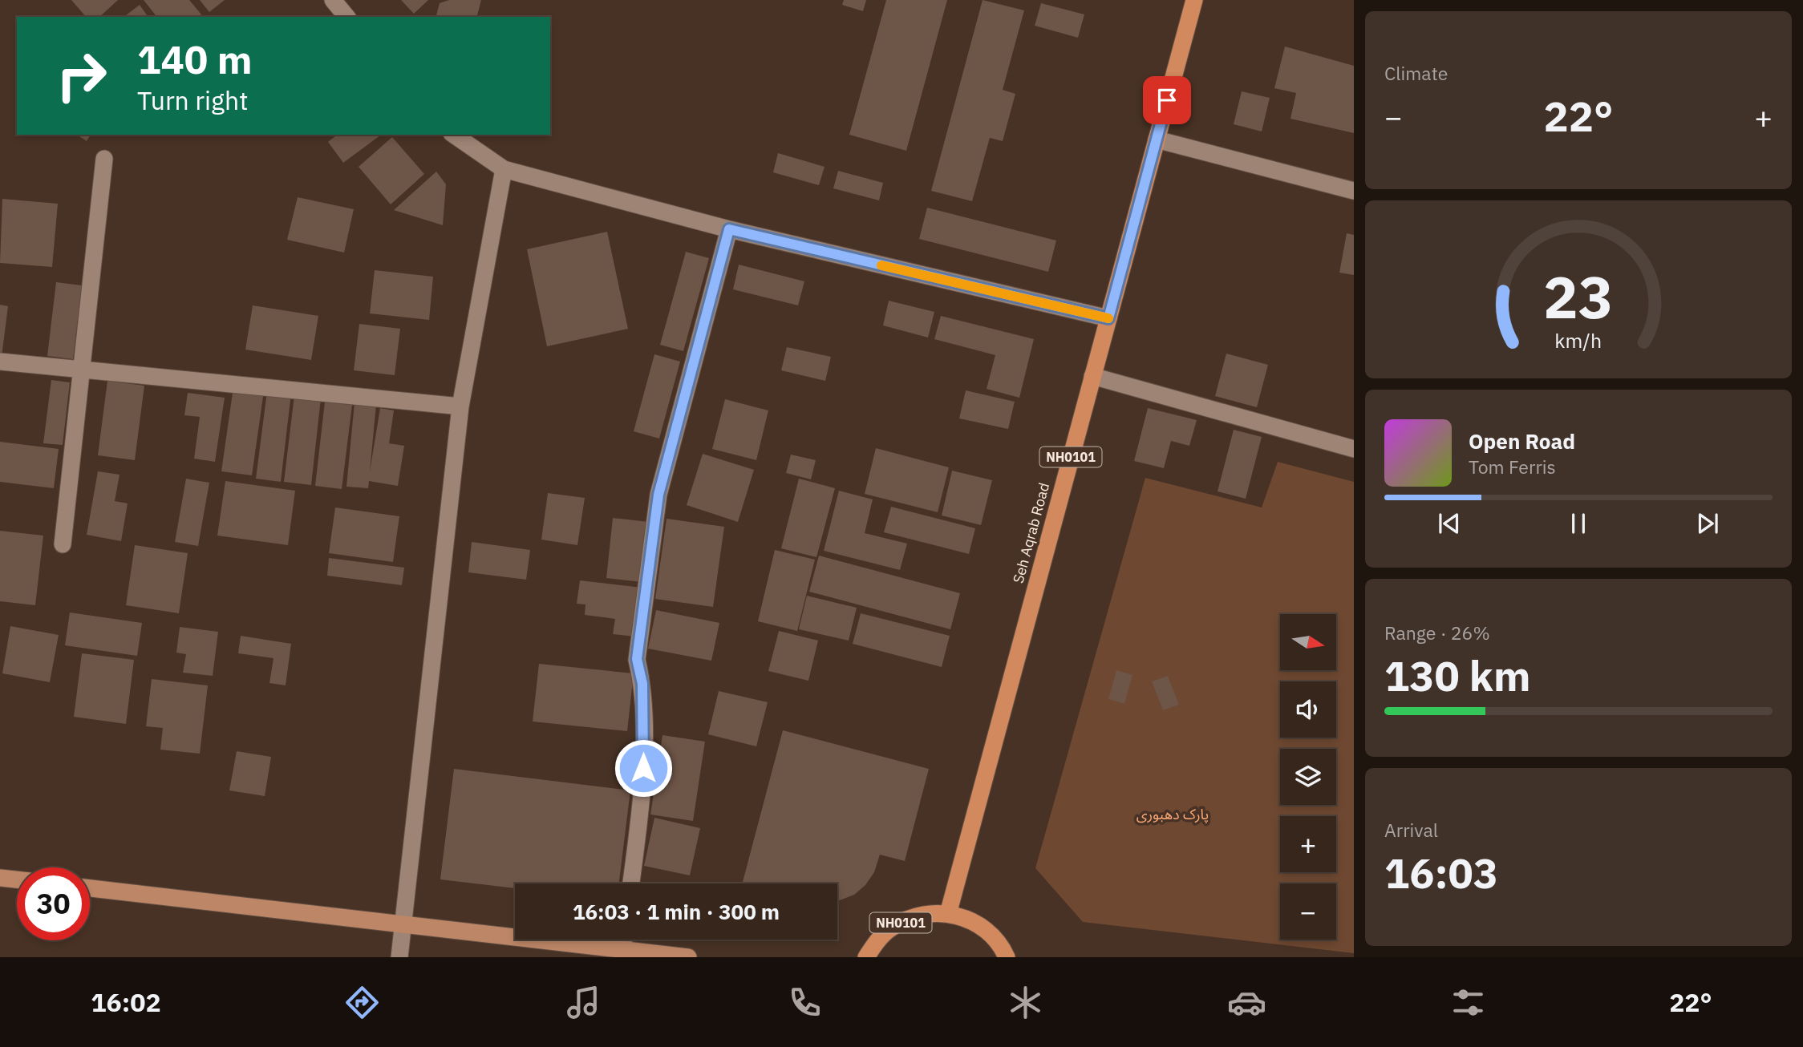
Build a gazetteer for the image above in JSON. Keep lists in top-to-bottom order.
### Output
{
  "streets": {
    "highway": ["NH0101", "Seh Aqrab Road"]
  },
  "crossings": [
    ["NH0101", "Seh Aqrab Road"]
  ],
  "parks": ["پارک دهبوری"],
  "north": "right",
  "page": {
    "tile": [
      "Climate",
      ["Range · 26%", "130 km"],
      ["Arrival", "16:03"]
    ],
    "turn": ["140 m", "Turn right"],
    "heat": ["−", "22°", "+"],
    "song": ["Open Road", "Tom Ferris"],
    "map_buttons": ["+", "−"],
    "limit": "30",
    "trip": "16:03 · 1 min · 300 m",
    "tabs": ["16:02", "22°"],
    "gauge": ["23", "km/h"]
  }
}
